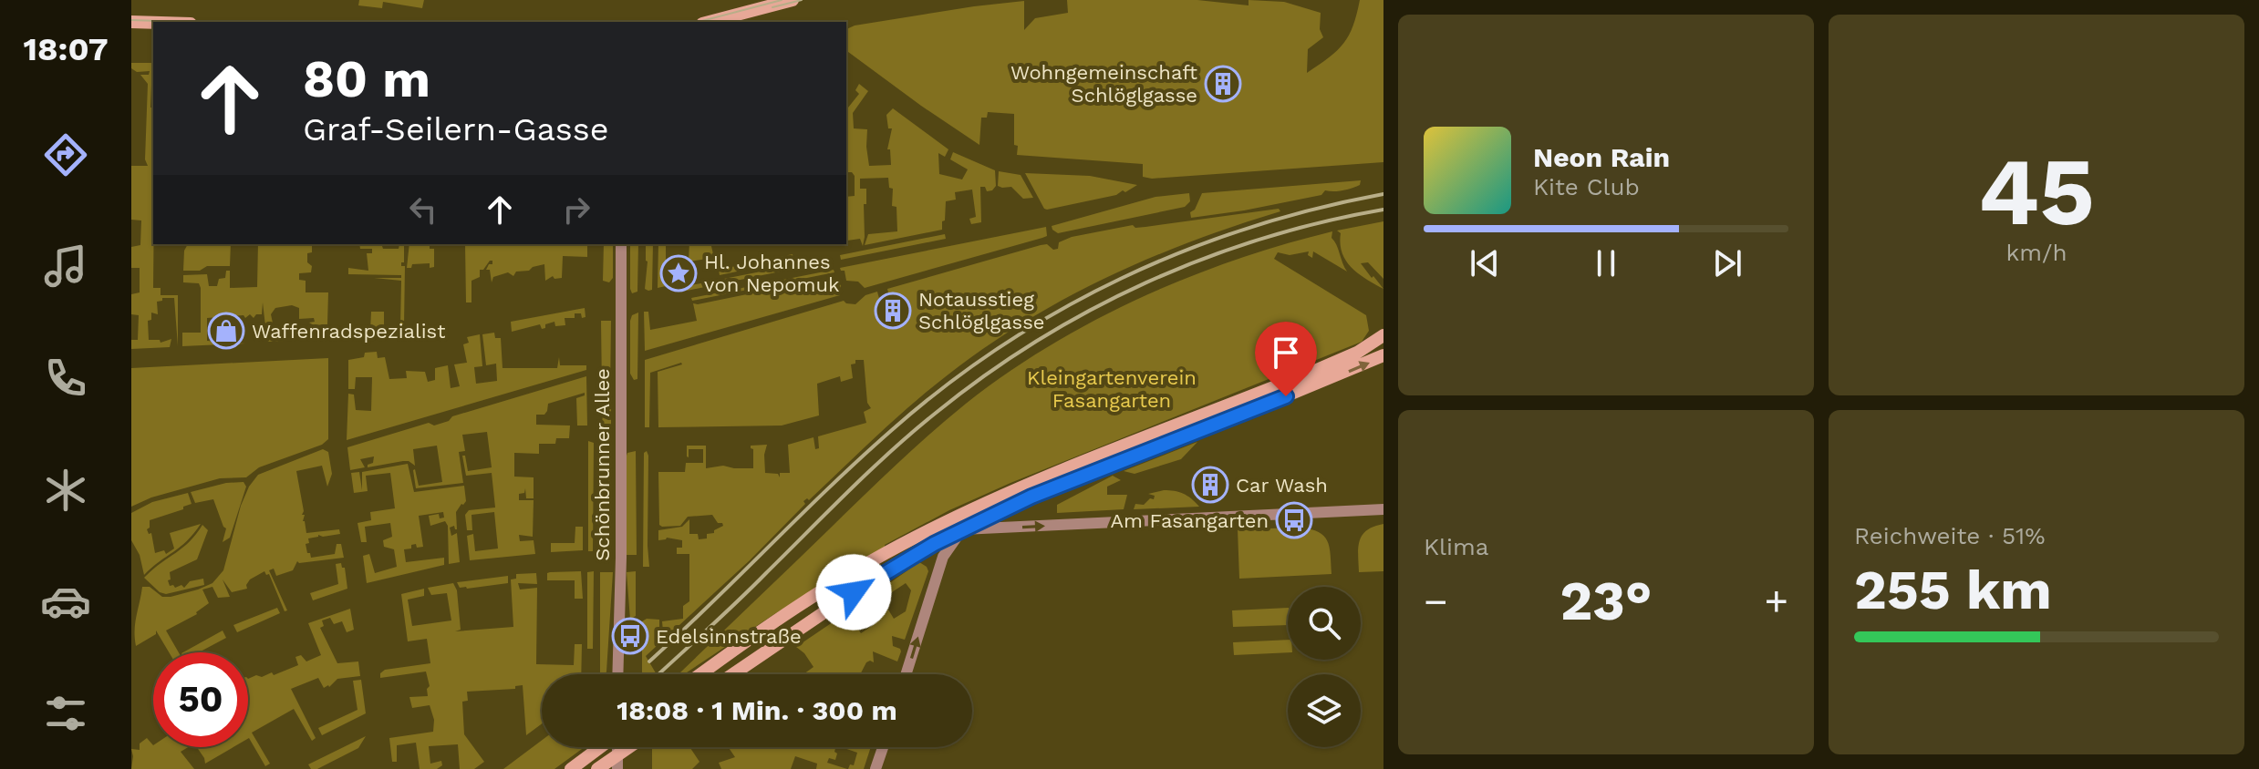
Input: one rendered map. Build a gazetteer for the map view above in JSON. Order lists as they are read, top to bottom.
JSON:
{
  "streets": {
    "street": ["Schönbrunner Allee"]
  },
  "parks": ["Kleingartenverein Fasangarten"],
  "places": {
    "building": ["Wohngemeinschaft Schlöglgasse", "Notausstieg Schlöglgasse", "Car Wash"],
    "place": ["Hl. Johannes von Nepomuk"],
    "shop": ["Waffenradspezialist"],
    "bus stop": ["Am Fasangarten", "Edelsinnstraße"]
  },
  "page": {
    "tabs": "18:07",
    "tile": [
      ["45", "km/h"],
      "Klima",
      ["Reichweite · 51%", "255 km"]
    ],
    "turn": ["80 m", "Graf-Seilern-Gasse"],
    "song": ["Neon Rain", "Kite Club"],
    "heat": ["−", "23°", "+"],
    "limit": "50",
    "trip": "18:08 · 1 Min. · 300 m"
  }
}
